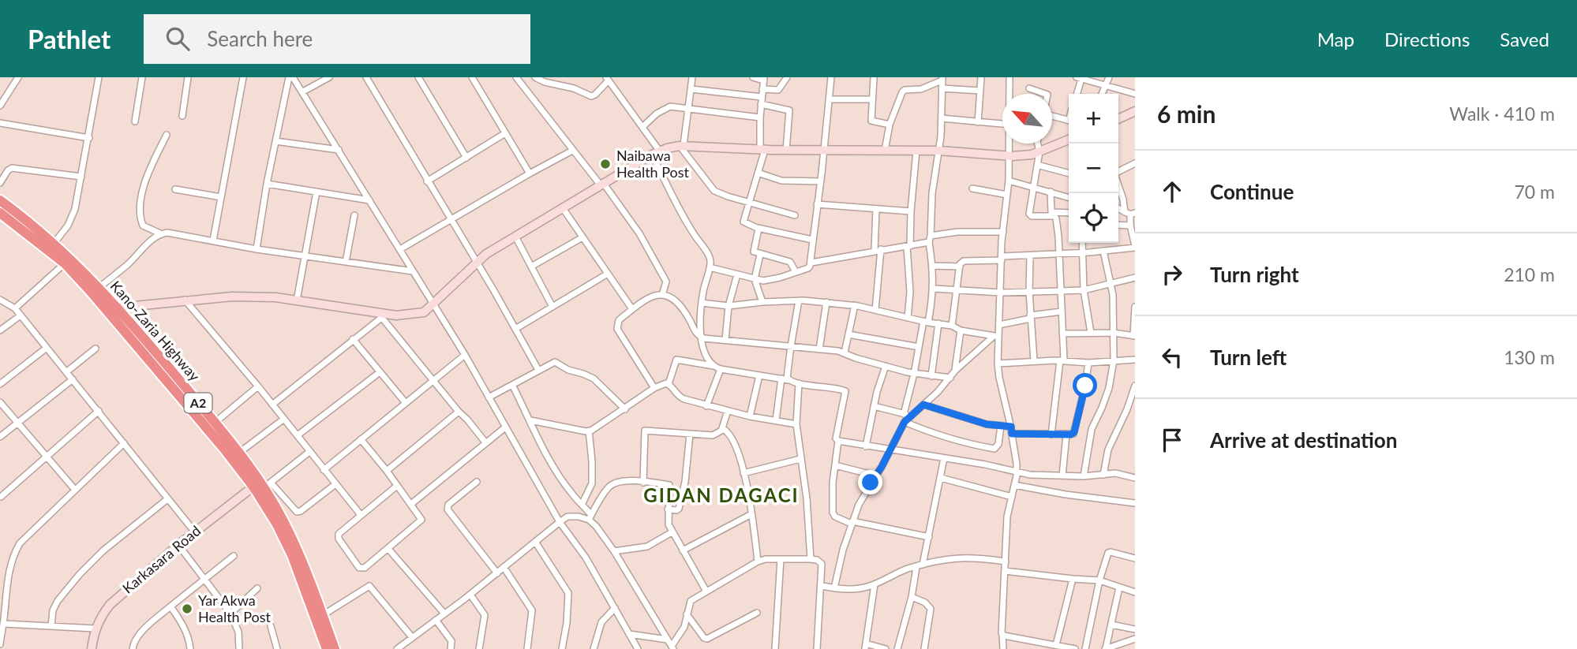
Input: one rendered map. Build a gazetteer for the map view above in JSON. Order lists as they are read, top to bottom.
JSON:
{
  "streets": {
    "highway": ["Kano-Zaria Highway", "A2"],
    "street": ["Karkasara Road"]
  },
  "crossings": [
    ["Kano-Zaria Highway", "Karkasara Road"]
  ],
  "districts": ["GIDAN DAGACI"],
  "places": ["Naibawa Health Post", "Yar Akwa Health Post"],
  "north": "top left",
  "page": {
    "header": "Pathlet",
    "search": "Search here",
    "nav": ["Map", "Directions", "Saved"],
    "heading": ["6 min", "Walk · 410 m"],
    "map_buttons": ["+", "−"],
    "list": [
      ["Continue", "70 m"],
      ["Turn right", "210 m"],
      ["Turn left", "130 m"],
      "Arrive at destination"
    ]
  }
}
